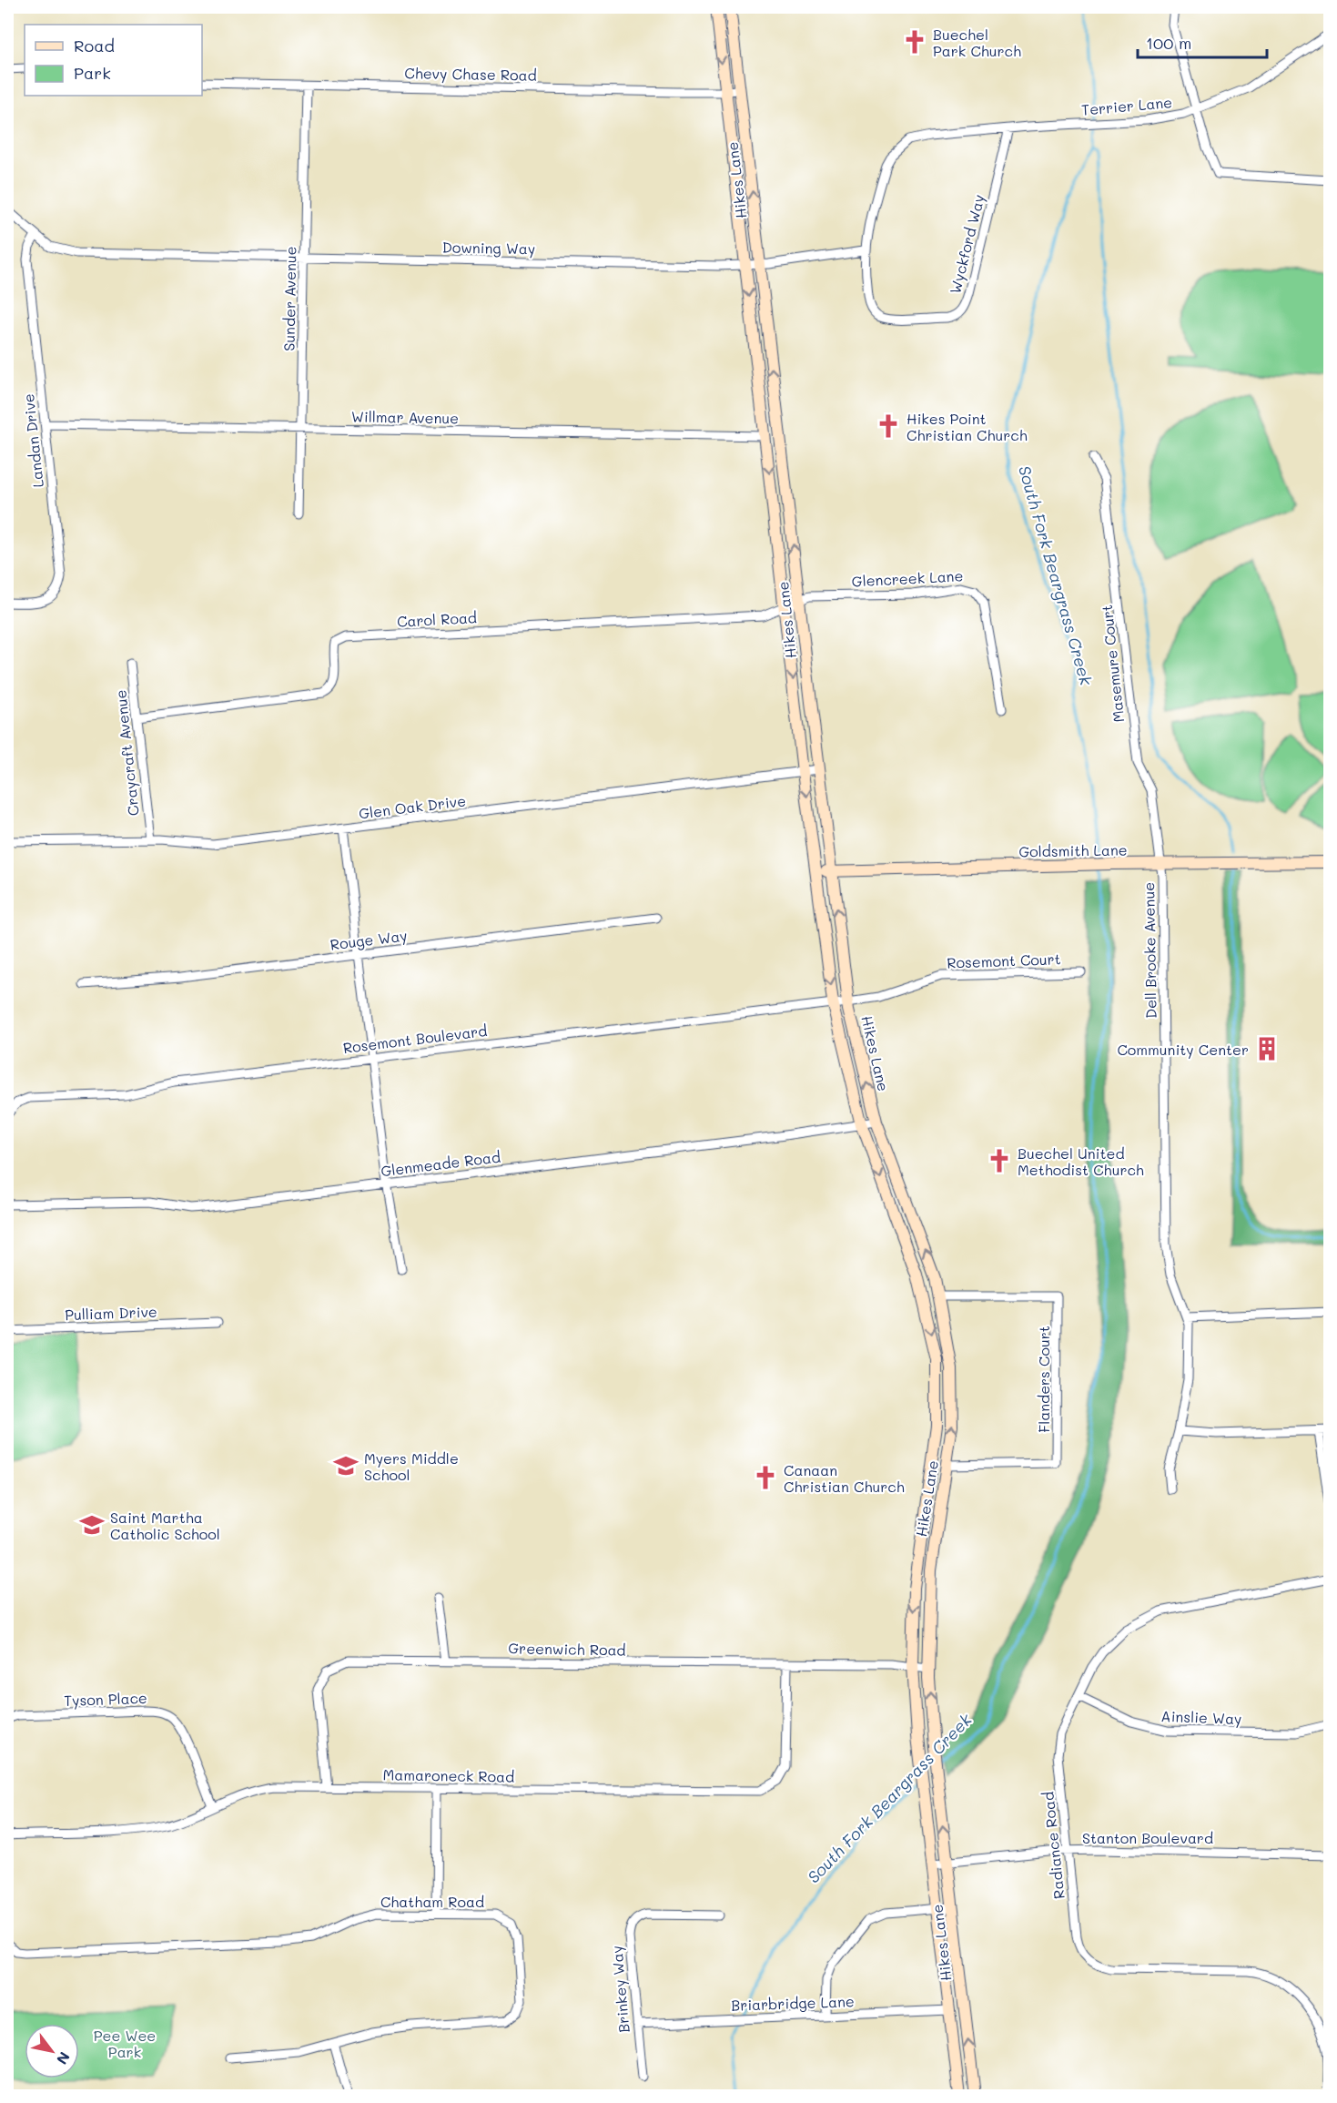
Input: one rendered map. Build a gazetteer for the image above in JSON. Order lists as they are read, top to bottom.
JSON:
{
  "streets": {
    "main road": ["Hikes Lane", "Goldsmith Lane"],
    "street": [
      "Chevy Chase Road",
      "Terrier Lane",
      "Wyckford Way",
      "Downing Way",
      "Sunder Avenue",
      "Willmar Avenue",
      "Landan Drive",
      "Glencreek Lane",
      "Carol Road",
      "Masemure Court",
      "Craycraft Avenue",
      "Glen Oak Drive",
      "Rouge Way",
      "Dell Brooke Avenue",
      "Rosemont Court",
      "Rosemont Boulevard",
      "Glenmeade Road",
      "Pulliam Drive",
      "Flanders Court",
      "Greenwich Road",
      "Tyson Place",
      "Ainslie Way",
      "Mamaroneck Road",
      "Stanton Boulevard",
      "Radiance Road",
      "Chatham Road",
      "Brinkey Way",
      "Briarbridge Lane"
    ]
  },
  "crossings": [
    ["Chevy Chase Road", "Hikes Lane"],
    ["Chevy Chase Road", "Sunder Avenue"],
    ["Terrier Lane", "Wyckford Way"],
    ["Terrier Lane", "Downing Way"],
    ["Hikes Lane", "Downing Way"],
    ["Hikes Lane", "Willmar Avenue"],
    ["Hikes Lane", "Glencreek Lane"],
    ["Hikes Lane", "Carol Road"],
    ["Hikes Lane", "Glen Oak Drive"],
    ["Hikes Lane", "Goldsmith Lane"],
    ["Hikes Lane", "Rosemont Court"],
    ["Hikes Lane", "Rosemont Boulevard"],
    ["Hikes Lane", "Glenmeade Road"],
    ["Hikes Lane", "Flanders Court"],
    ["Hikes Lane", "Greenwich Road"],
    ["Hikes Lane", "Stanton Boulevard"],
    ["Hikes Lane", "Briarbridge Lane"],
    ["Wyckford Way", "Downing Way"],
    ["Downing Way", "Sunder Avenue"],
    ["Downing Way", "Landan Drive"],
    ["Sunder Avenue", "Willmar Avenue"],
    ["Willmar Avenue", "Landan Drive"],
    ["Glencreek Lane", "Carol Road"],
    ["Carol Road", "Craycraft Avenue"],
    ["Masemure Court", "Goldsmith Lane"],
    ["Masemure Court", "Dell Brooke Avenue"],
    ["Craycraft Avenue", "Glen Oak Drive"],
    ["Goldsmith Lane", "Dell Brooke Avenue"],
    ["Rosemont Court", "Rosemont Boulevard"],
    ["Greenwich Road", "Mamaroneck Road"],
    ["Tyson Place", "Mamaroneck Road"],
    ["Ainslie Way", "Radiance Road"],
    ["Stanton Boulevard", "Radiance Road"],
    ["Brinkey Way", "Briarbridge Lane"]
  ],
  "water": ["South Fork Beargrass Creek"],
  "parks": ["Pee Wee Park"],
  "places": {
    "church": [
      "Buechel Park Church",
      "Hikes Point Christian Church",
      "Buechel United Methodist Church",
      "Canaan Christian Church"
    ],
    "building": ["Community Center"],
    "school or university": ["Myers Middle School", "Saint Martha Catholic School"]
  },
  "legend": ["Road", "Park"],
  "scale_bar": "100 m",
  "north": "bottom right"
}
